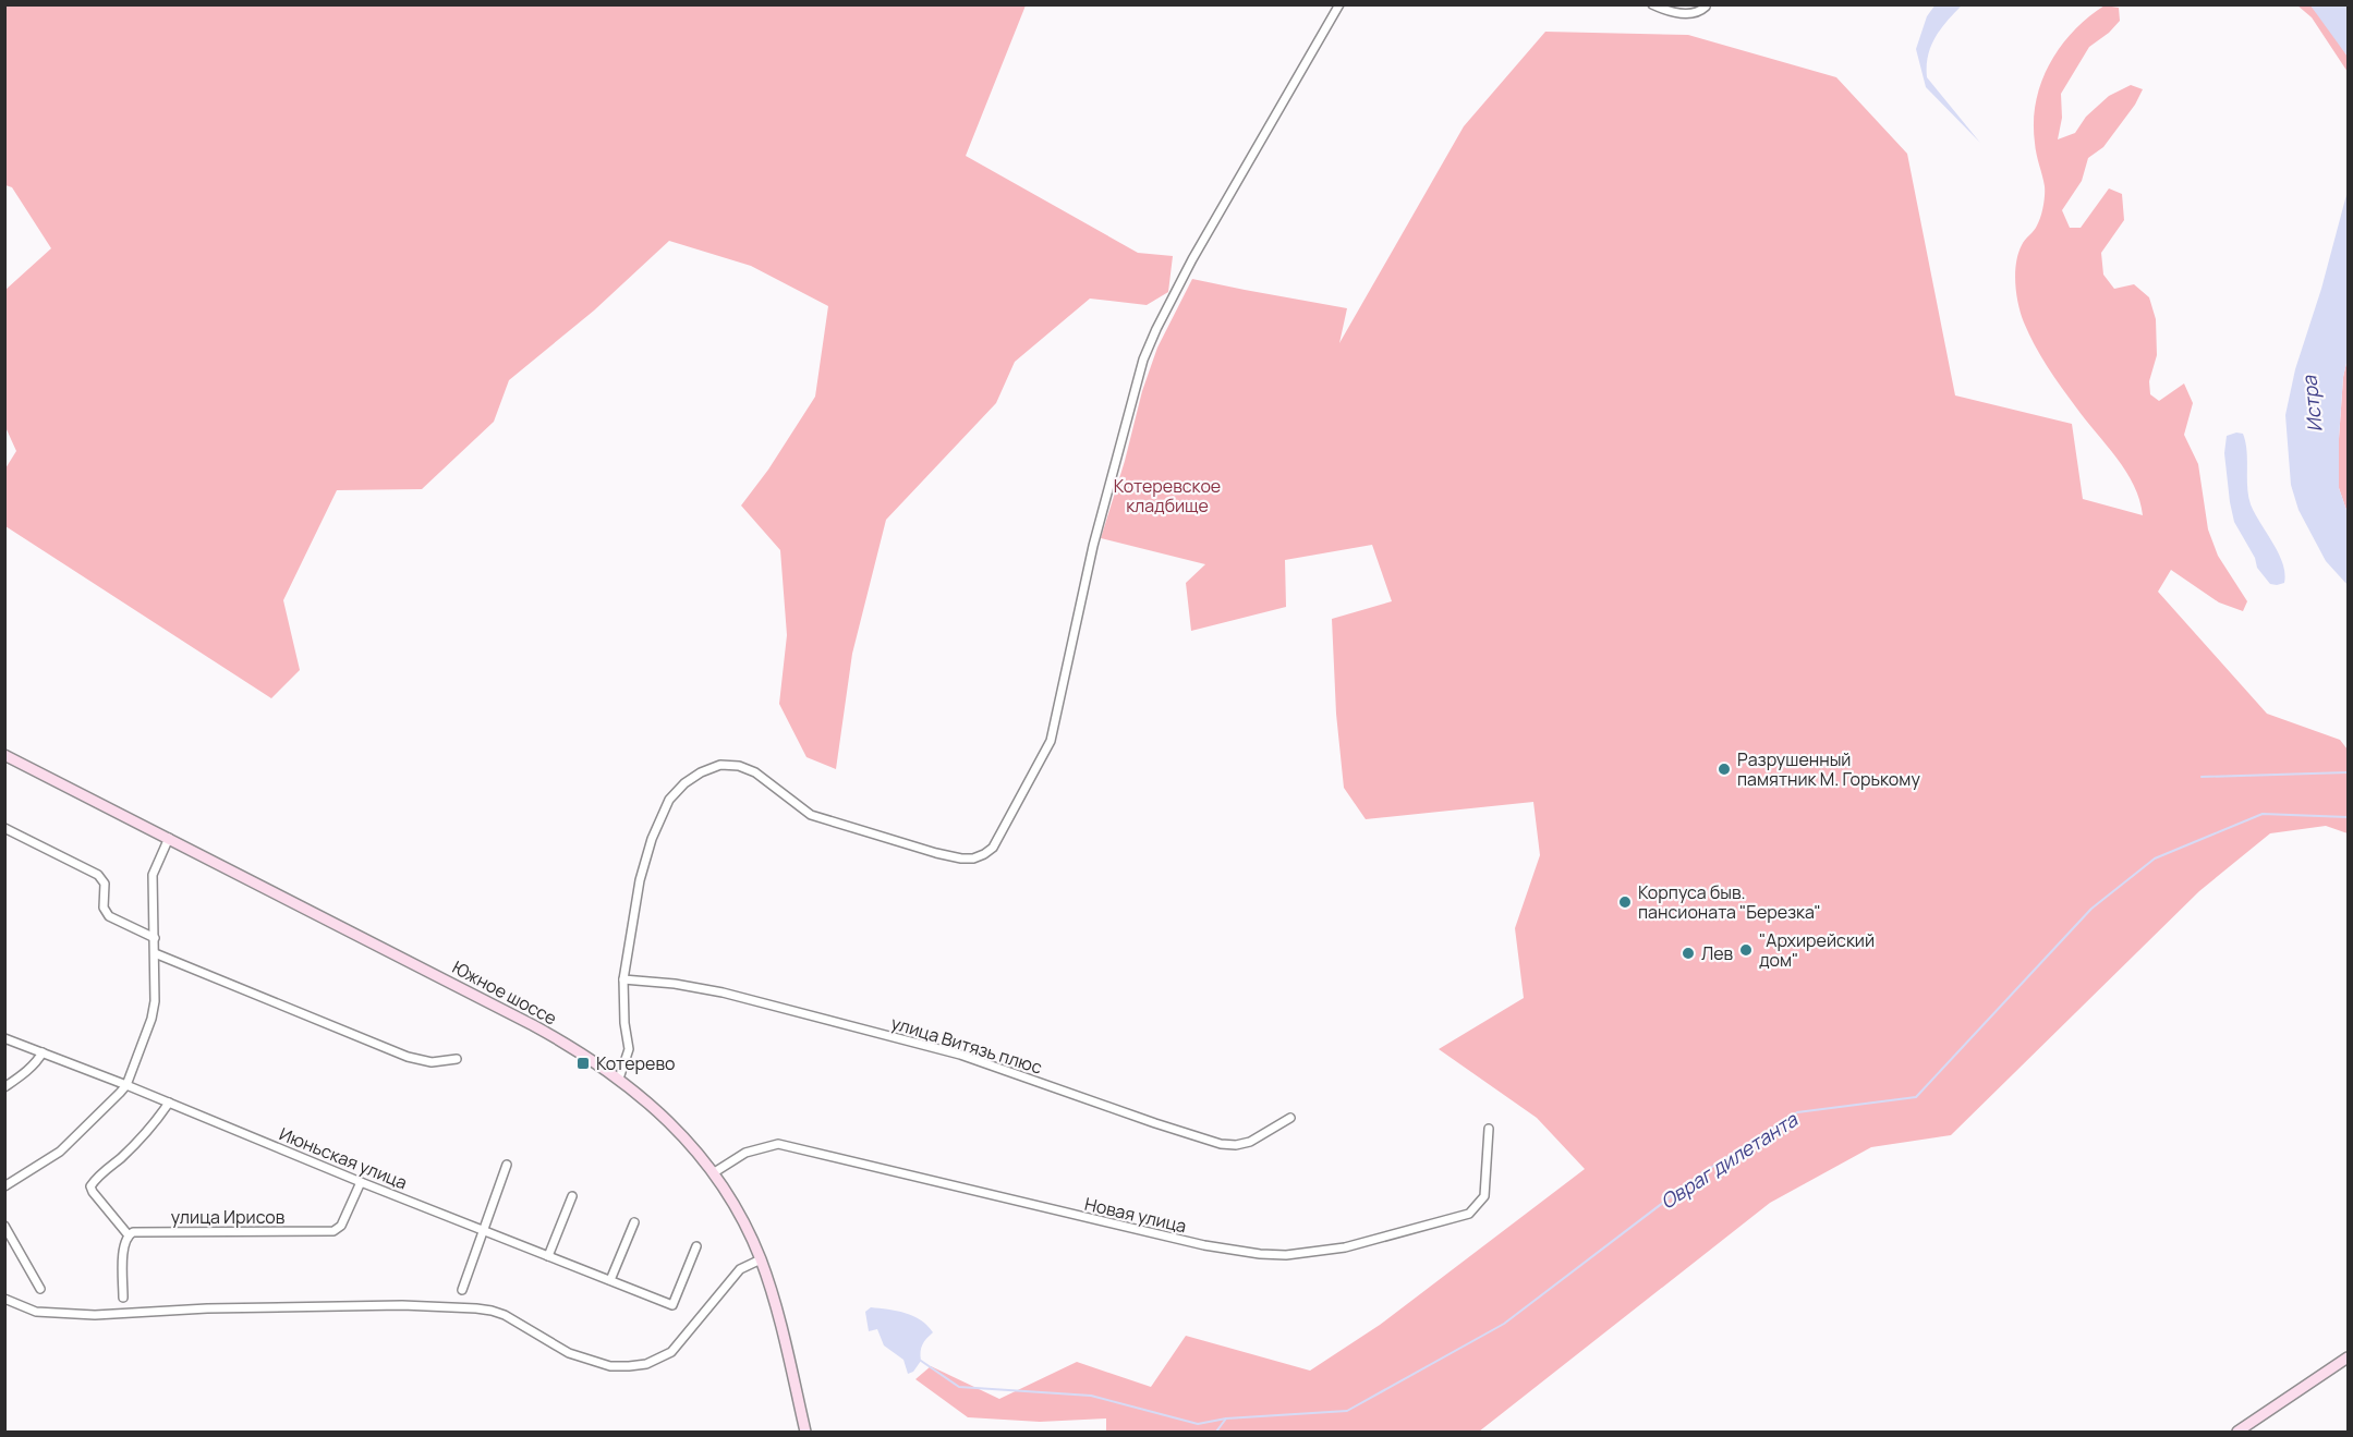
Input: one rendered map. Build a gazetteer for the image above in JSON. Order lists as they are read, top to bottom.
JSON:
{
  "streets": {
    "main road": ["Южное шоссе"],
    "street": [
      "улица Витязь плюс",
      "Июньская улица",
      "Новая улица",
      "улица Ирисов"
    ]
  },
  "crossings": [
    ["Южное шоссе", "Новая улица"],
    ["Июньская улица", "улица Ирисов"]
  ],
  "water": ["Истра", "Овраг дилетанта"],
  "parks": ["Котеревское кладбище"],
  "places": {
    "other": [
      "Разрушенный памятник М. Горькому",
      "Корпуса быв. пансионата \"Березка\"",
      "\"Архирейский дом\"",
      "Лев"
    ],
    "transit": ["Котерево"]
  }
}
